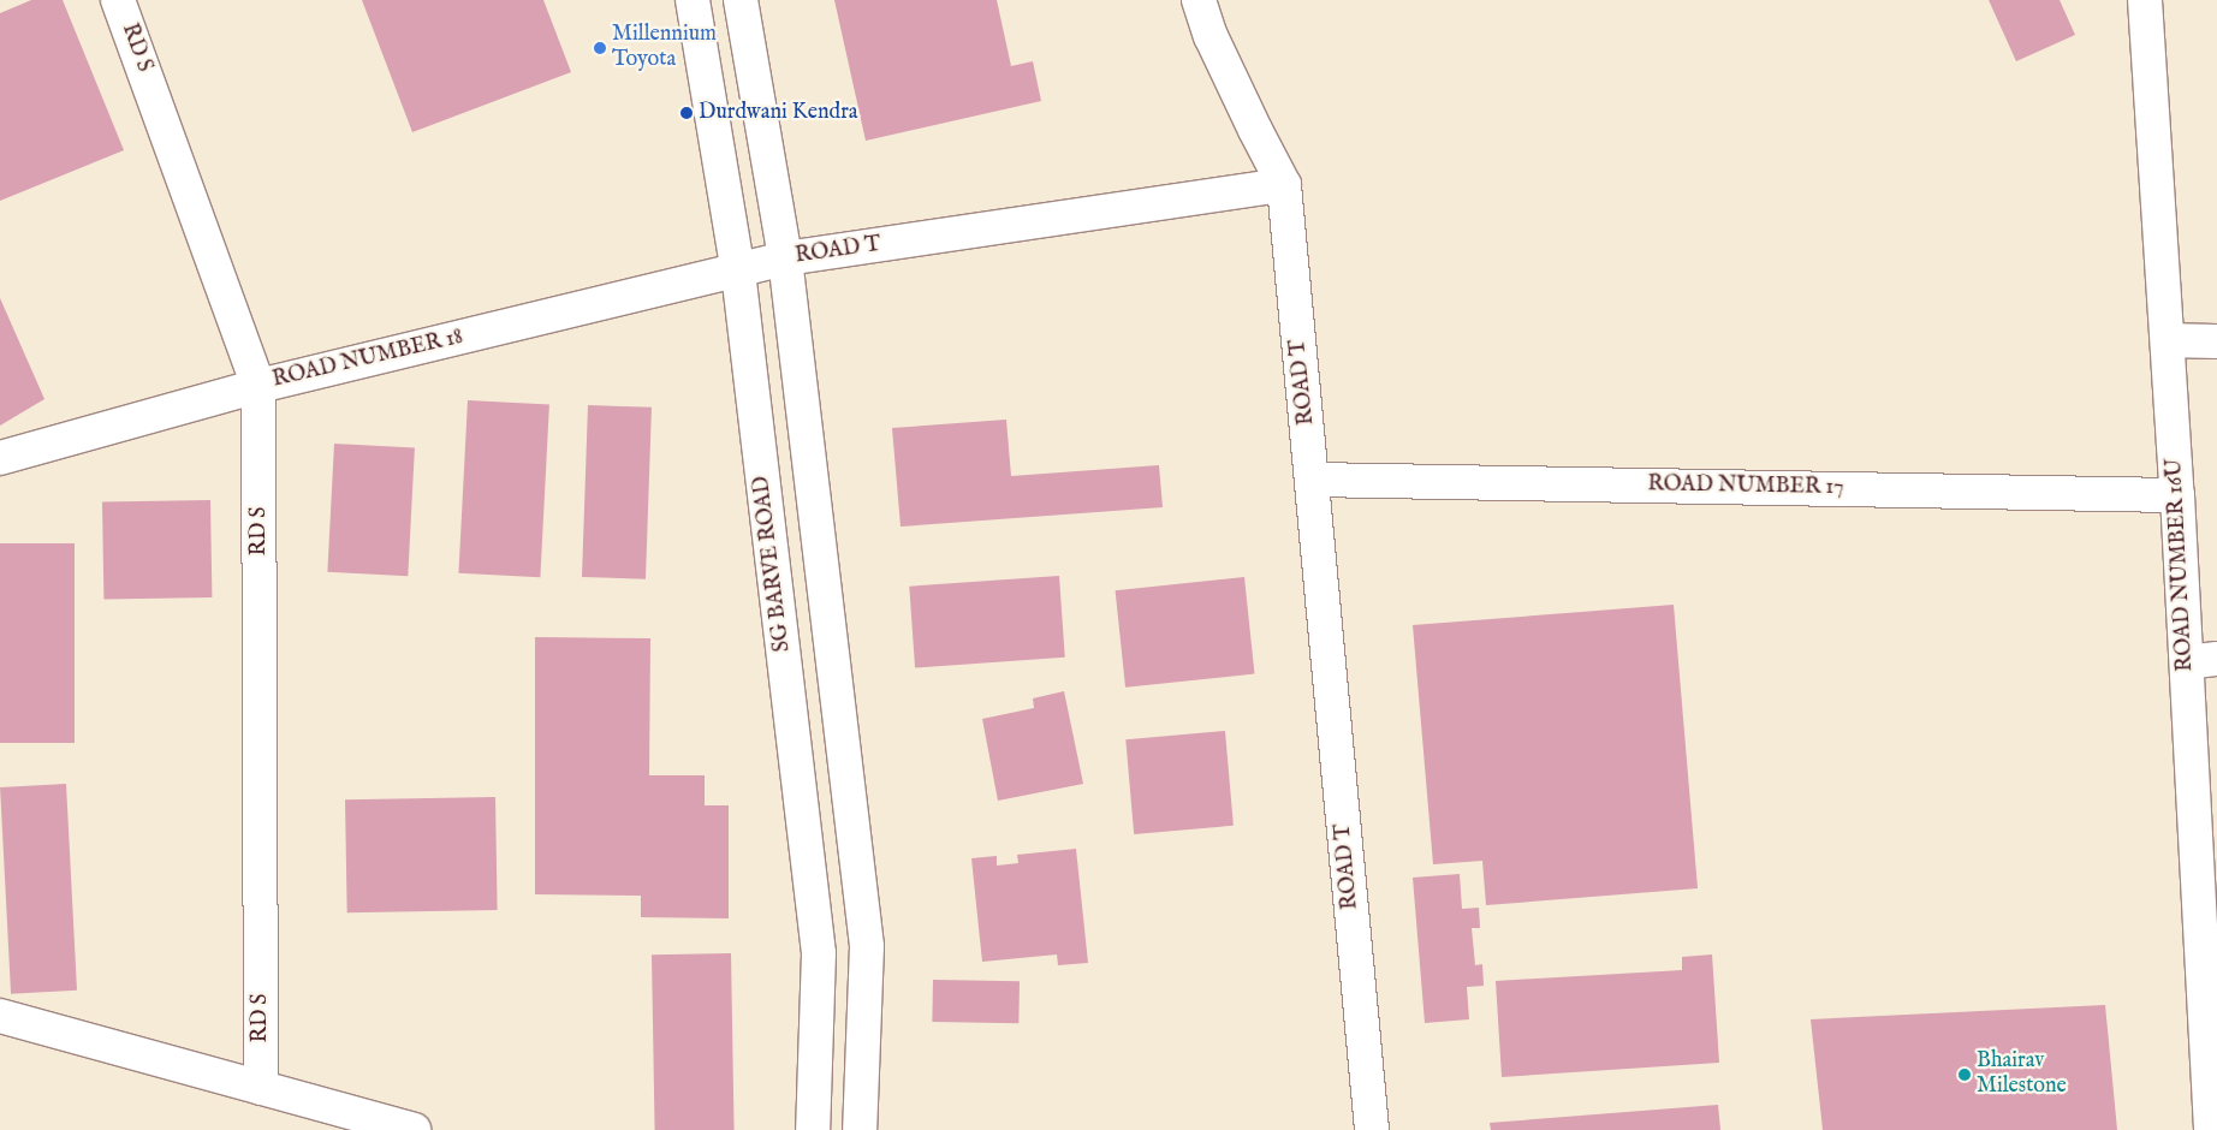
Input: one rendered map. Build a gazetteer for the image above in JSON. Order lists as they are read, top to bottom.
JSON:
{
  "streets": {
    "street": [
      "RD S",
      "ROAD T",
      "ROAD NUMBER 18",
      "ROAD NUMBER 17",
      "SG BARVE ROAD",
      "ROAD NUMBER 16U"
    ]
  },
  "crossings": [
    ["RD S", "ROAD NUMBER 18"],
    ["ROAD T", "ROAD NUMBER 18"],
    ["ROAD T", "ROAD NUMBER 17"],
    ["ROAD T", "SG BARVE ROAD"],
    ["ROAD NUMBER 18", "SG BARVE ROAD"],
    ["ROAD NUMBER 17", "ROAD NUMBER 16U"]
  ],
  "places": ["Millennium Toyota", "Durdwani Kendra", "Bhairav Milestone"]
}
